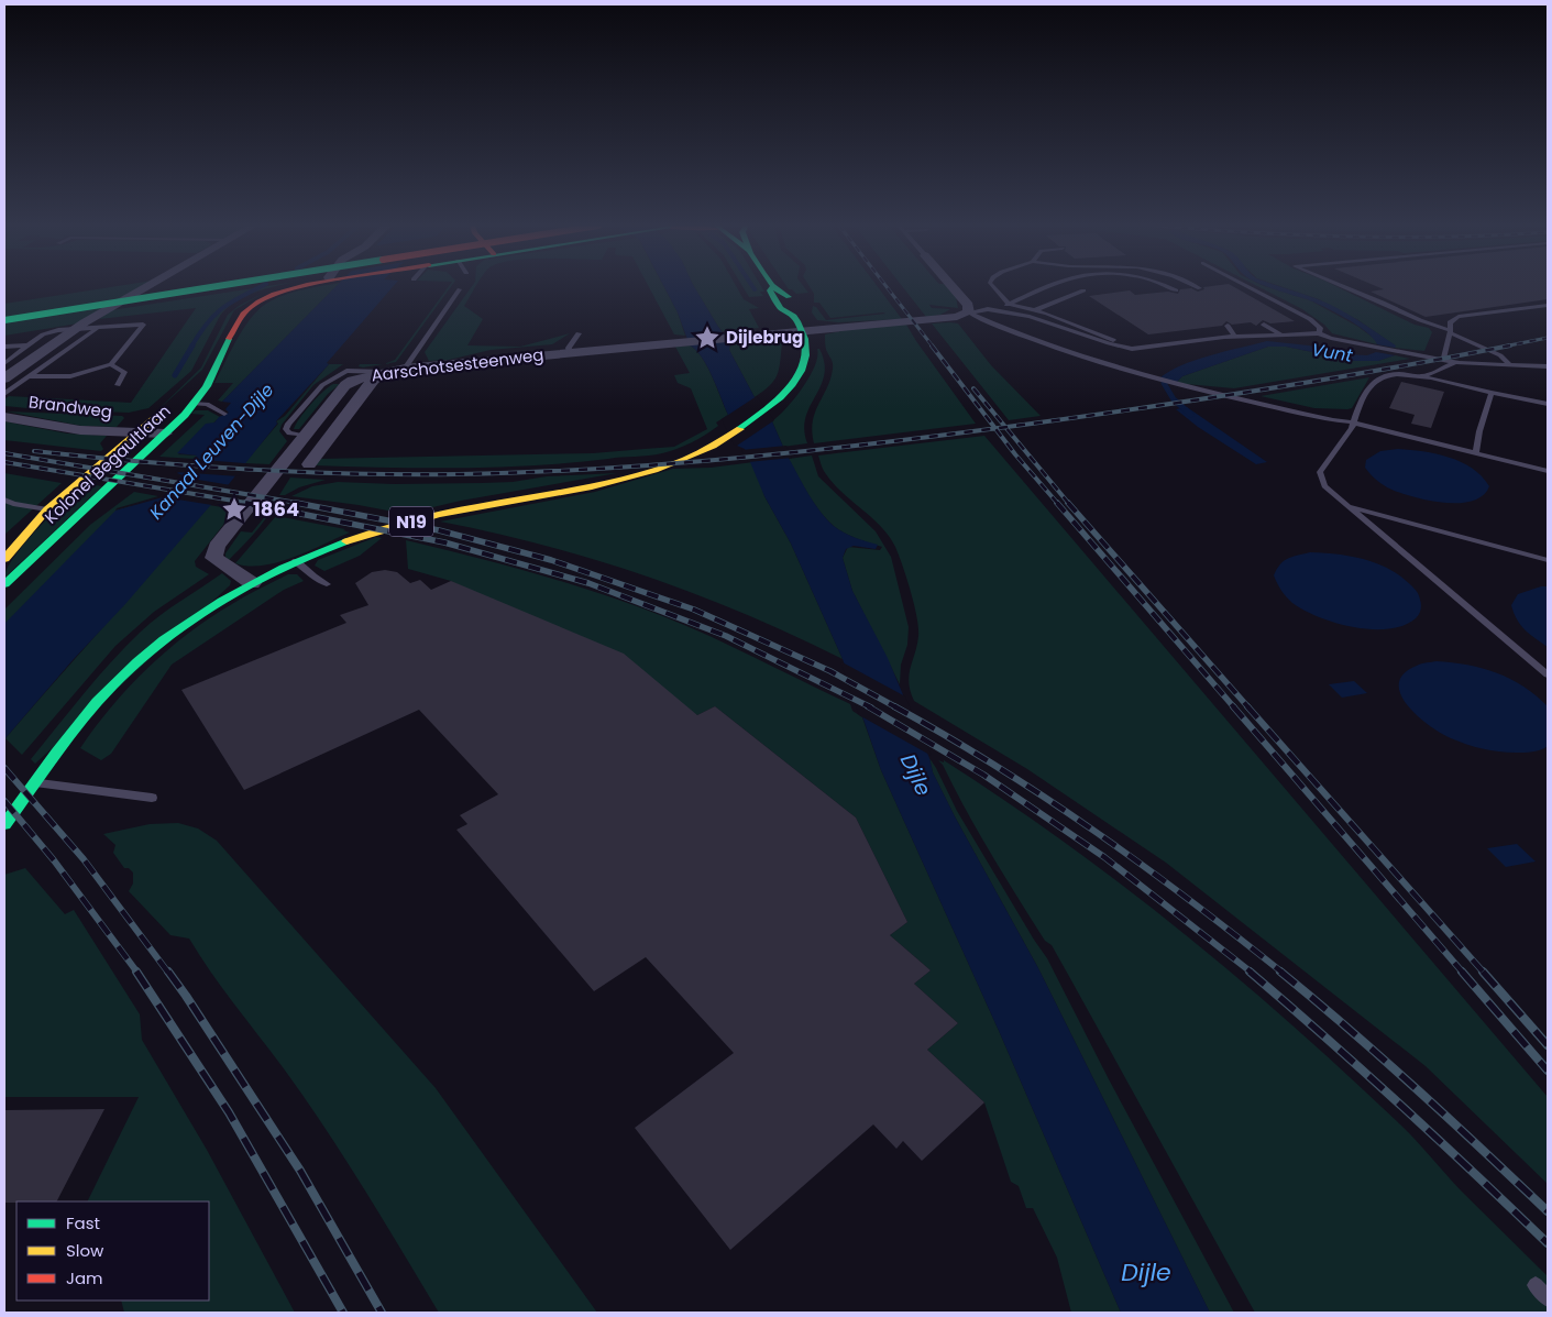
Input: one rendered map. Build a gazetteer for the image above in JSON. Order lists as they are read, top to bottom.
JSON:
{
  "streets": {
    "main road": ["Kolonel Begaultlaan", "N19"],
    "street": ["Aarschotsesteenweg", "Brandweg"]
  },
  "crossings": [
    ["Aarschotsesteenweg", "N19"],
    ["Brandweg", "Kolonel Begaultlaan"]
  ],
  "water": ["Vunt", "Kanaal Leuven-Dijle", "Dijle"],
  "places": {
    "place": ["Dijlebrug", "1864"]
  },
  "legend": ["Fast", "Slow", "Jam"]
}
